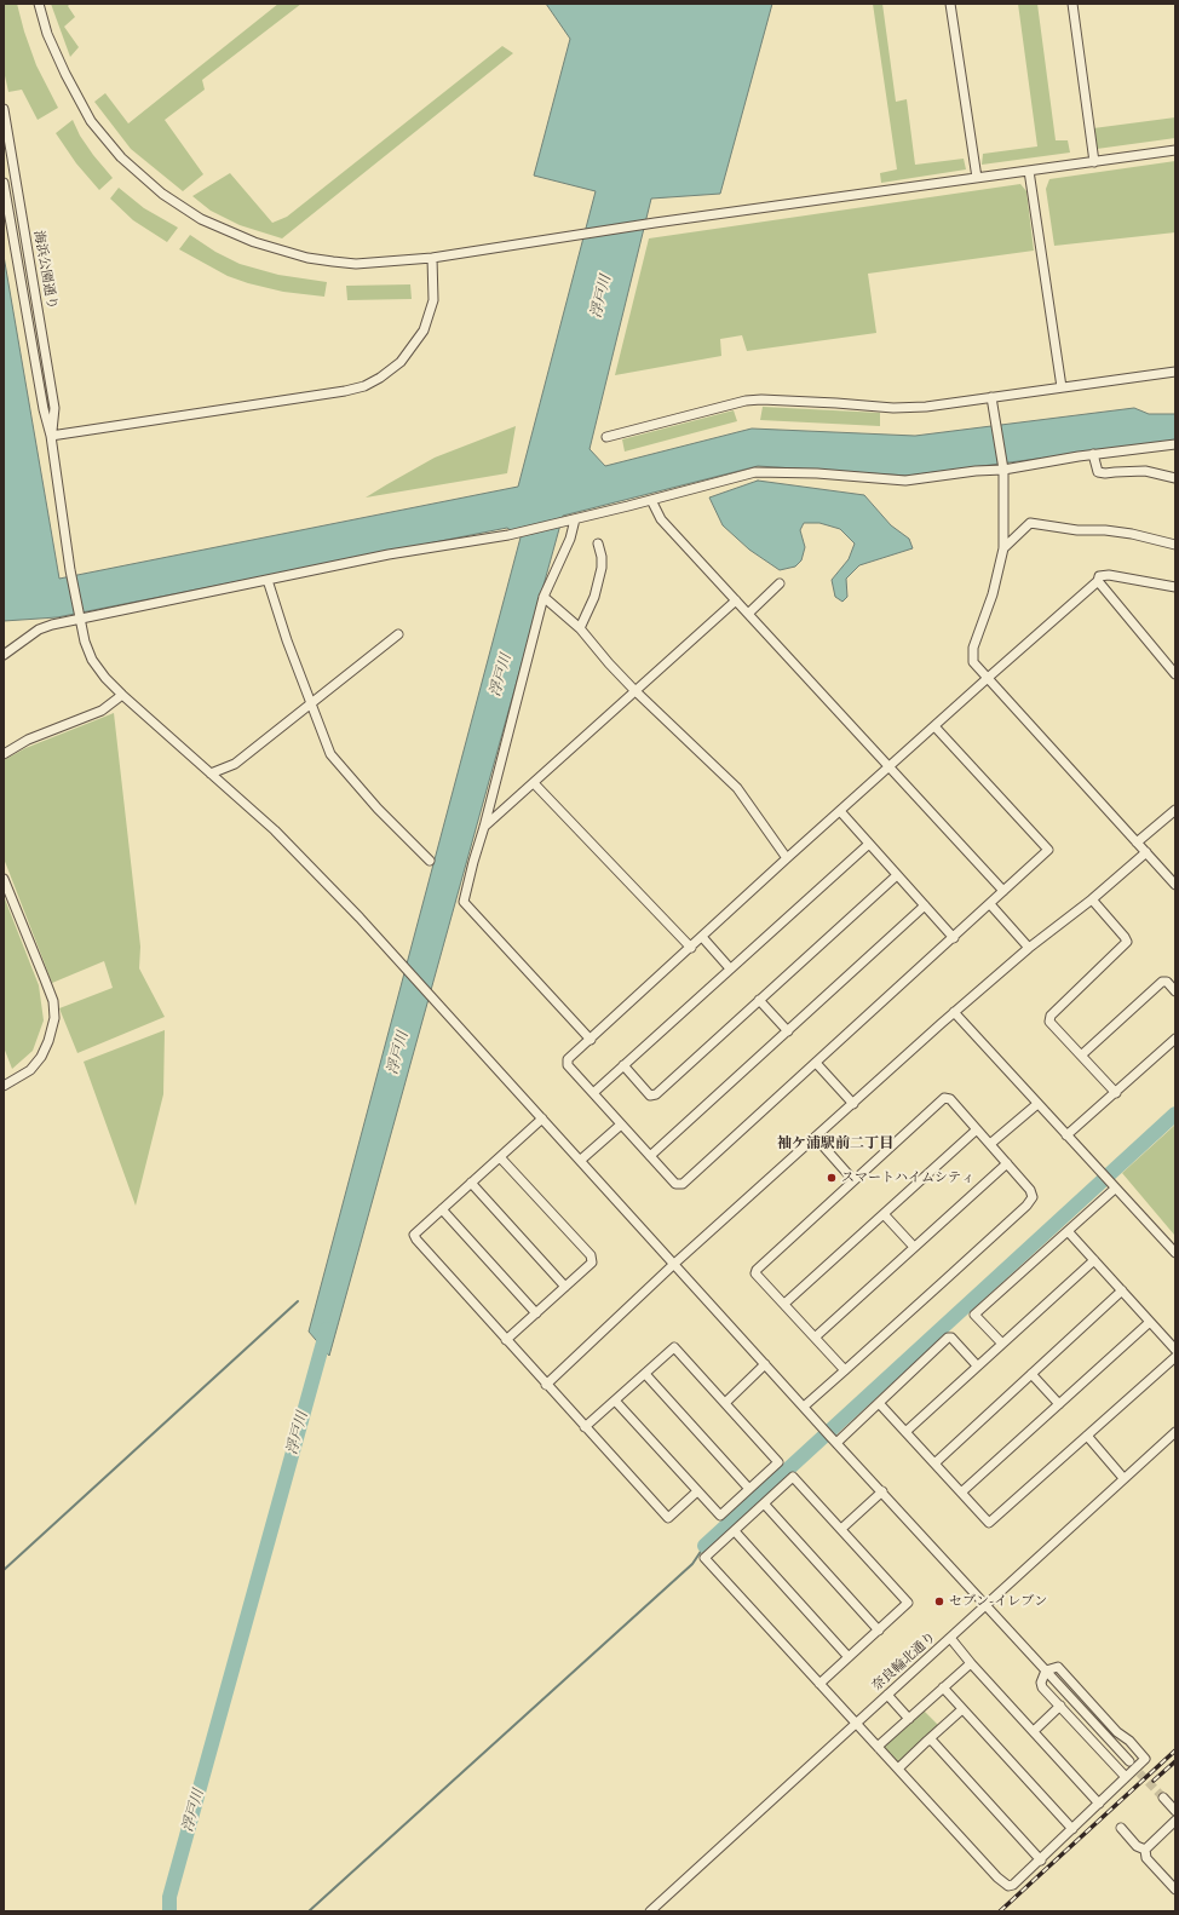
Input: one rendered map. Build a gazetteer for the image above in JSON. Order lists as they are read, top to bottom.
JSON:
{
  "streets": {
    "street": ["海浜公園通り", "奈良輪北通り"]
  },
  "crossings": [
    ["海浜公園通り", "奈良輪北通り"]
  ],
  "districts": ["袖ケ浦駅前二丁目"],
  "water": ["浮戸川"],
  "places": ["スマートハイムシティ", "セブン-イレブン"]
}
